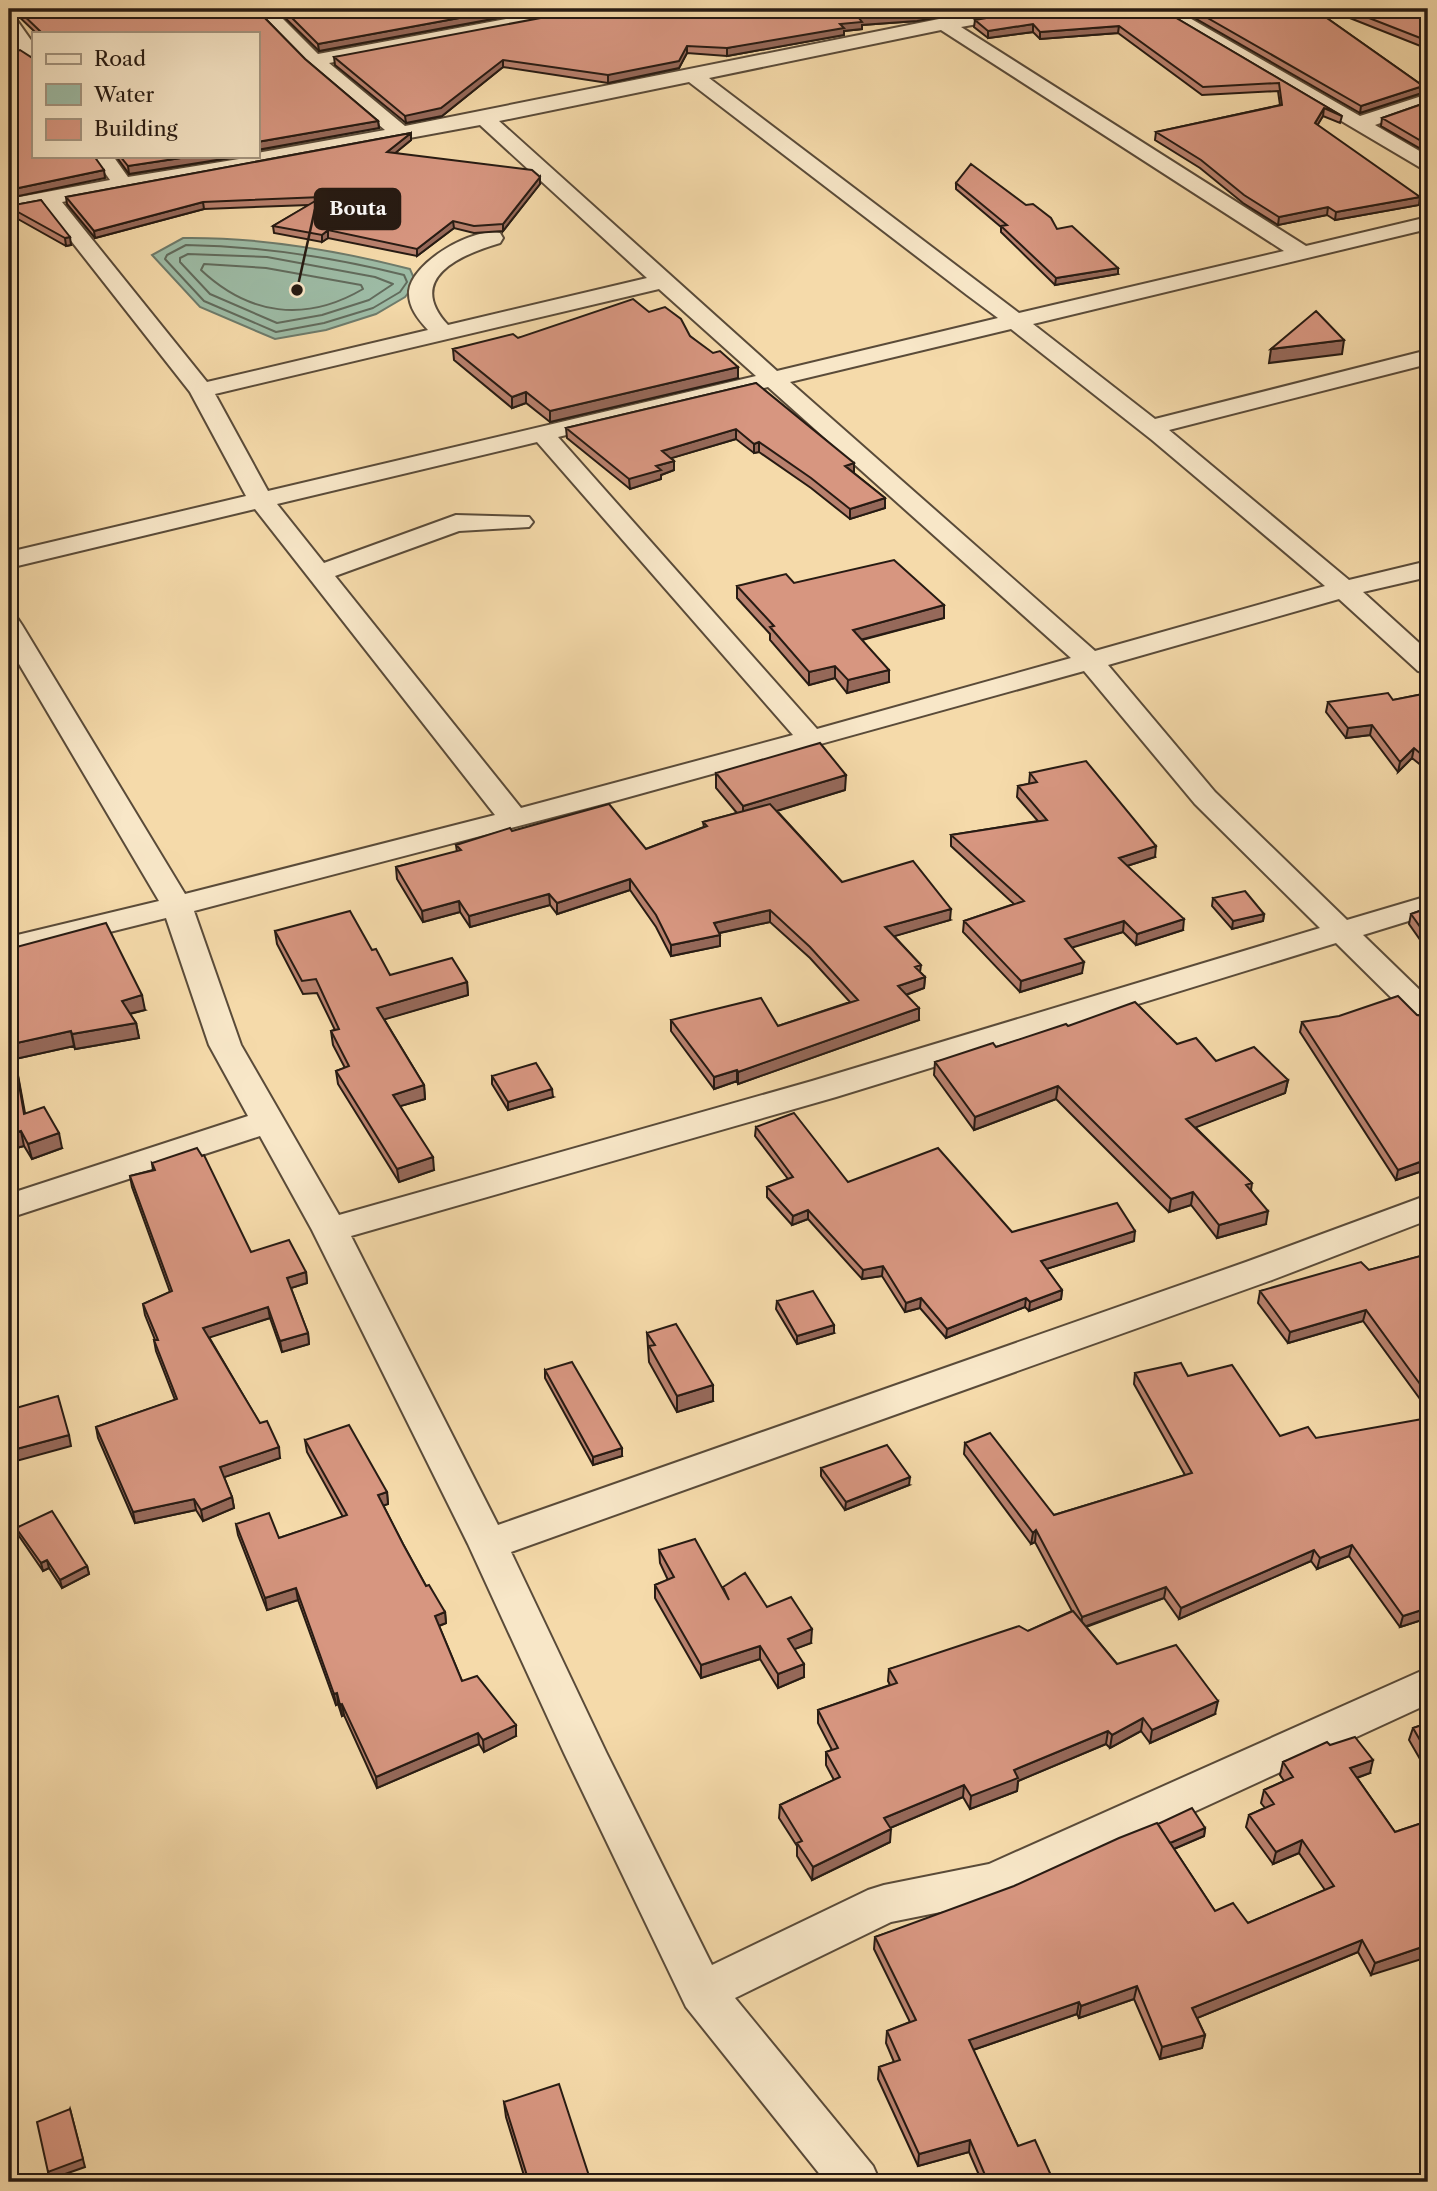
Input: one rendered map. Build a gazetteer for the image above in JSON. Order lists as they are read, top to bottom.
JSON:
{
  "places": ["Bouta"],
  "legend": ["Road", "Water", "Building"]
}
